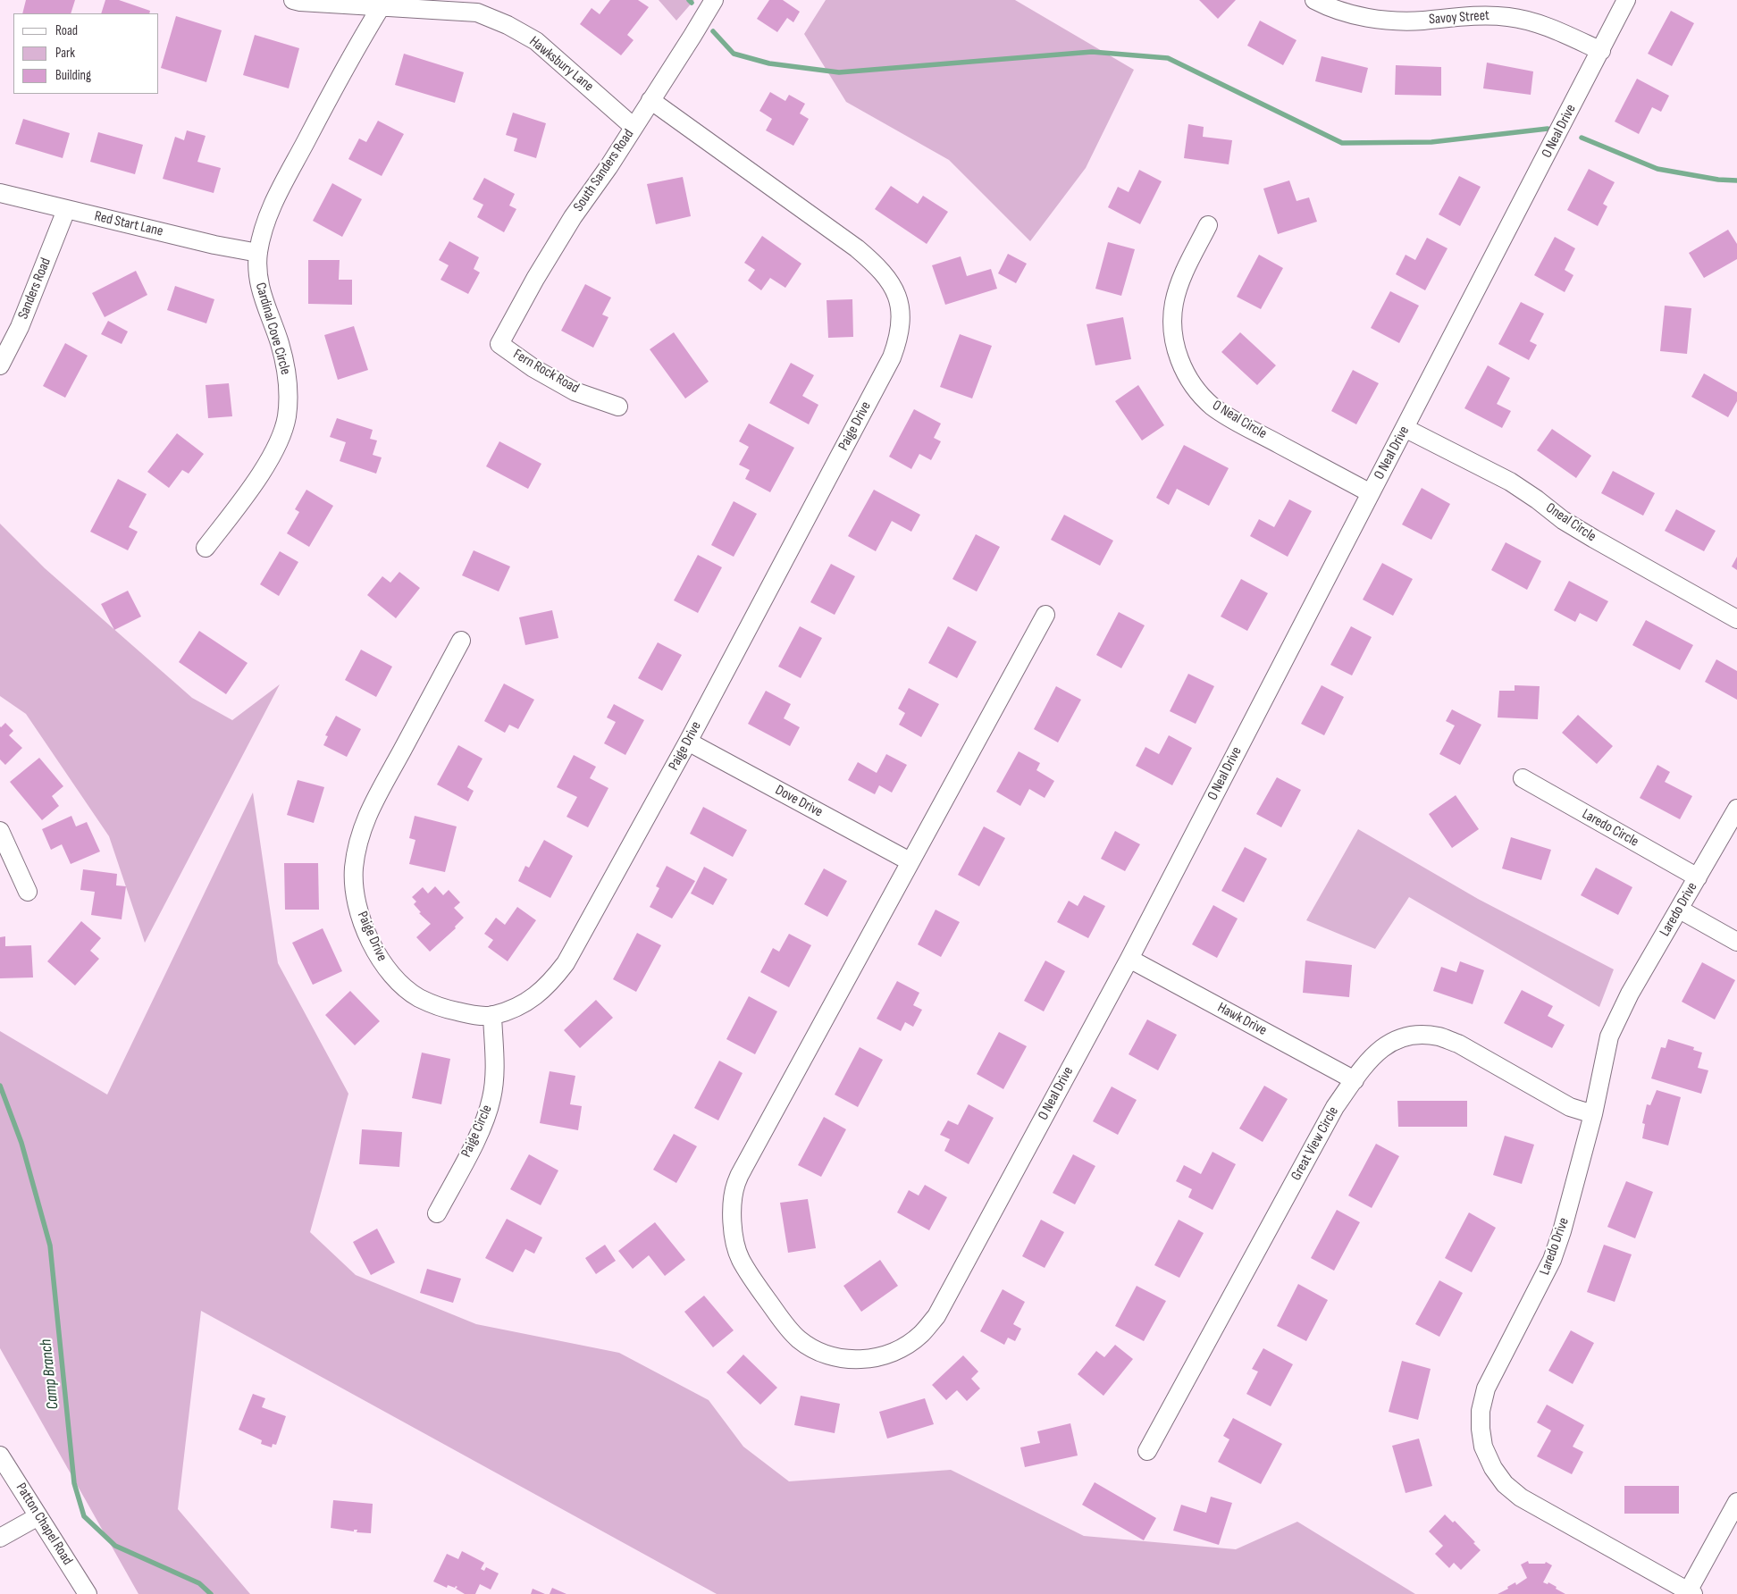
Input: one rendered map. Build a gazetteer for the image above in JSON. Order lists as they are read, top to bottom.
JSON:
{
  "streets": {
    "street": [
      "Savoy Street",
      "Hawksbury Lane",
      "O Neal Drive",
      "South Sanders Road",
      "Red Start Lane",
      "Sanders Road",
      "Cardinal Cove Circle",
      "Fern Rock Road",
      "O Neal Circle",
      "Paige Drive",
      "Oneal Circle",
      "Dove Drive",
      "Laredo Circle",
      "Laredo Drive",
      "Hawk Drive",
      "Paige Circle",
      "Great View Circle",
      "Patton Chapel Road"
    ]
  },
  "crossings": [
    ["Savoy Street", "O Neal Drive"],
    ["Hawksbury Lane", "South Sanders Road"],
    ["Hawksbury Lane", "Cardinal Cove Circle"],
    ["O Neal Drive", "O Neal Circle"],
    ["O Neal Drive", "Oneal Circle"],
    ["O Neal Drive", "Dove Drive"],
    ["O Neal Drive", "Hawk Drive"],
    ["South Sanders Road", "Fern Rock Road"],
    ["South Sanders Road", "Paige Drive"],
    ["Red Start Lane", "Sanders Road"],
    ["Red Start Lane", "Cardinal Cove Circle"],
    ["Paige Drive", "Dove Drive"],
    ["Paige Drive", "Paige Circle"],
    ["Laredo Circle", "Laredo Drive"],
    ["Laredo Drive", "Great View Circle"],
    ["Hawk Drive", "Great View Circle"]
  ],
  "water": ["Camp Branch"],
  "legend": ["Road", "Park", "Building"]
}
